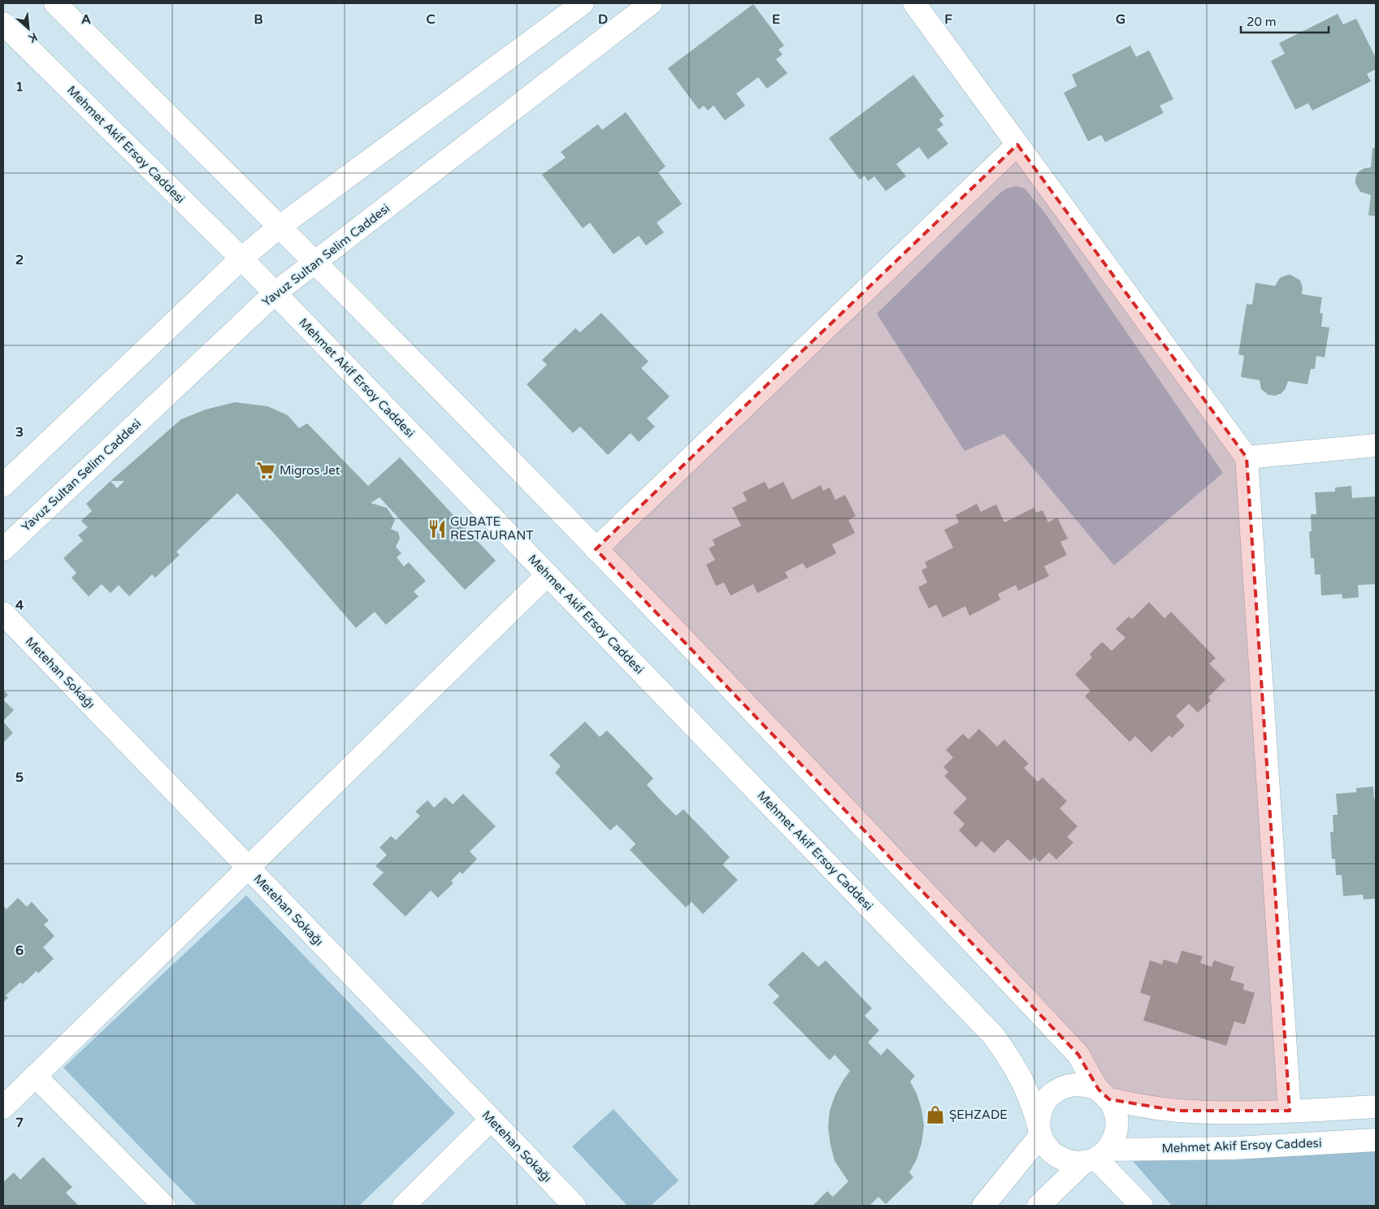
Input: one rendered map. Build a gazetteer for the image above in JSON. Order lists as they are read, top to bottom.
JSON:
{
  "streets": {
    "street": ["Mehmet Akif Ersoy Caddesi", "Yavuz Sultan Selim Caddesi", "Metehan Sokağı"]
  },
  "crossings": [
    ["Mehmet Akif Ersoy Caddesi", "Yavuz Sultan Selim Caddesi"]
  ],
  "places": {
    "supermarket": ["Migros Jet"],
    "restaurant": ["GUBATE RESTAURANT"],
    "shop": ["ŞEHZADE"]
  },
  "scale_bar": "20 m",
  "north": "bottom right",
  "grid": {
    "columns": [
      "A",
      "B",
      "C",
      "D",
      "E",
      "F",
      "G"
    ],
    "rows": [
      "1",
      "2",
      "3",
      "4",
      "5",
      "6",
      "7"
    ]
  }
}
